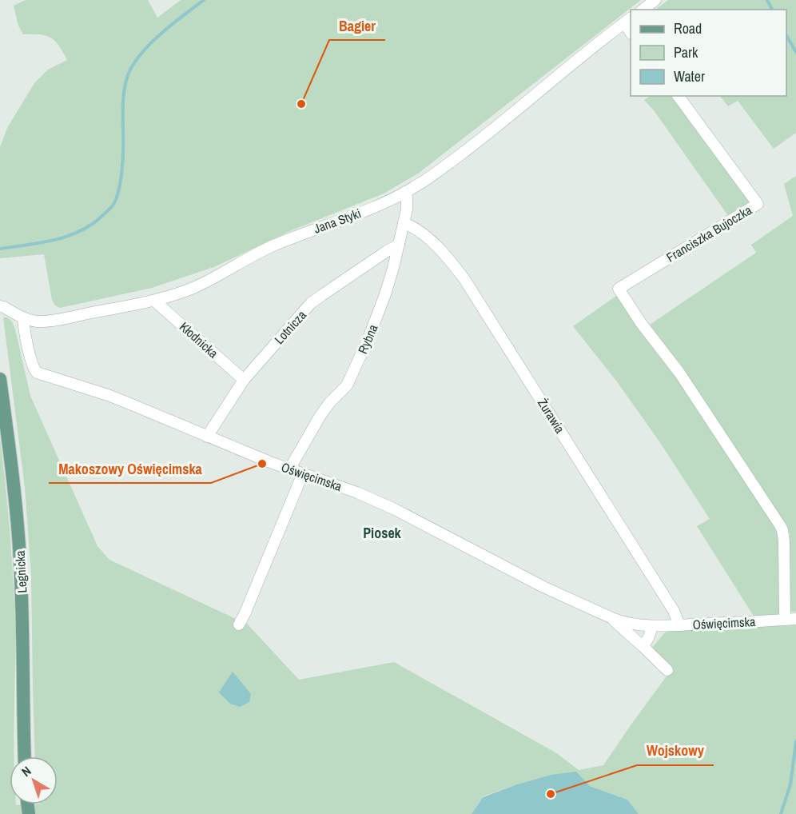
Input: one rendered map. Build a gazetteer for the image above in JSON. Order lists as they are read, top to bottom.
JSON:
{
  "streets": {
    "main road": ["Legnicka"],
    "street": [
      "Jana Styki",
      "Franciszka Bujoczka",
      "Lotnicza",
      "Rybna",
      "Kłodnicka",
      "Żurawia",
      "Oświęcimska"
    ]
  },
  "crossings": [
    ["Jana Styki", "Rybna"],
    ["Jana Styki", "Kłodnicka"],
    ["Jana Styki", "Oświęcimska"],
    ["Franciszka Bujoczka", "Oświęcimska"],
    ["Lotnicza", "Rybna"],
    ["Lotnicza", "Kłodnicka"],
    ["Lotnicza", "Oświęcimska"],
    ["Rybna", "Żurawia"],
    ["Rybna", "Oświęcimska"],
    ["Żurawia", "Oświęcimska"]
  ],
  "districts": ["Piosek"],
  "places": ["Bagier", "Makoszowy Oświęcimska", "Wojskowy"],
  "legend": ["Road", "Park", "Water"],
  "north": "top left"
}
